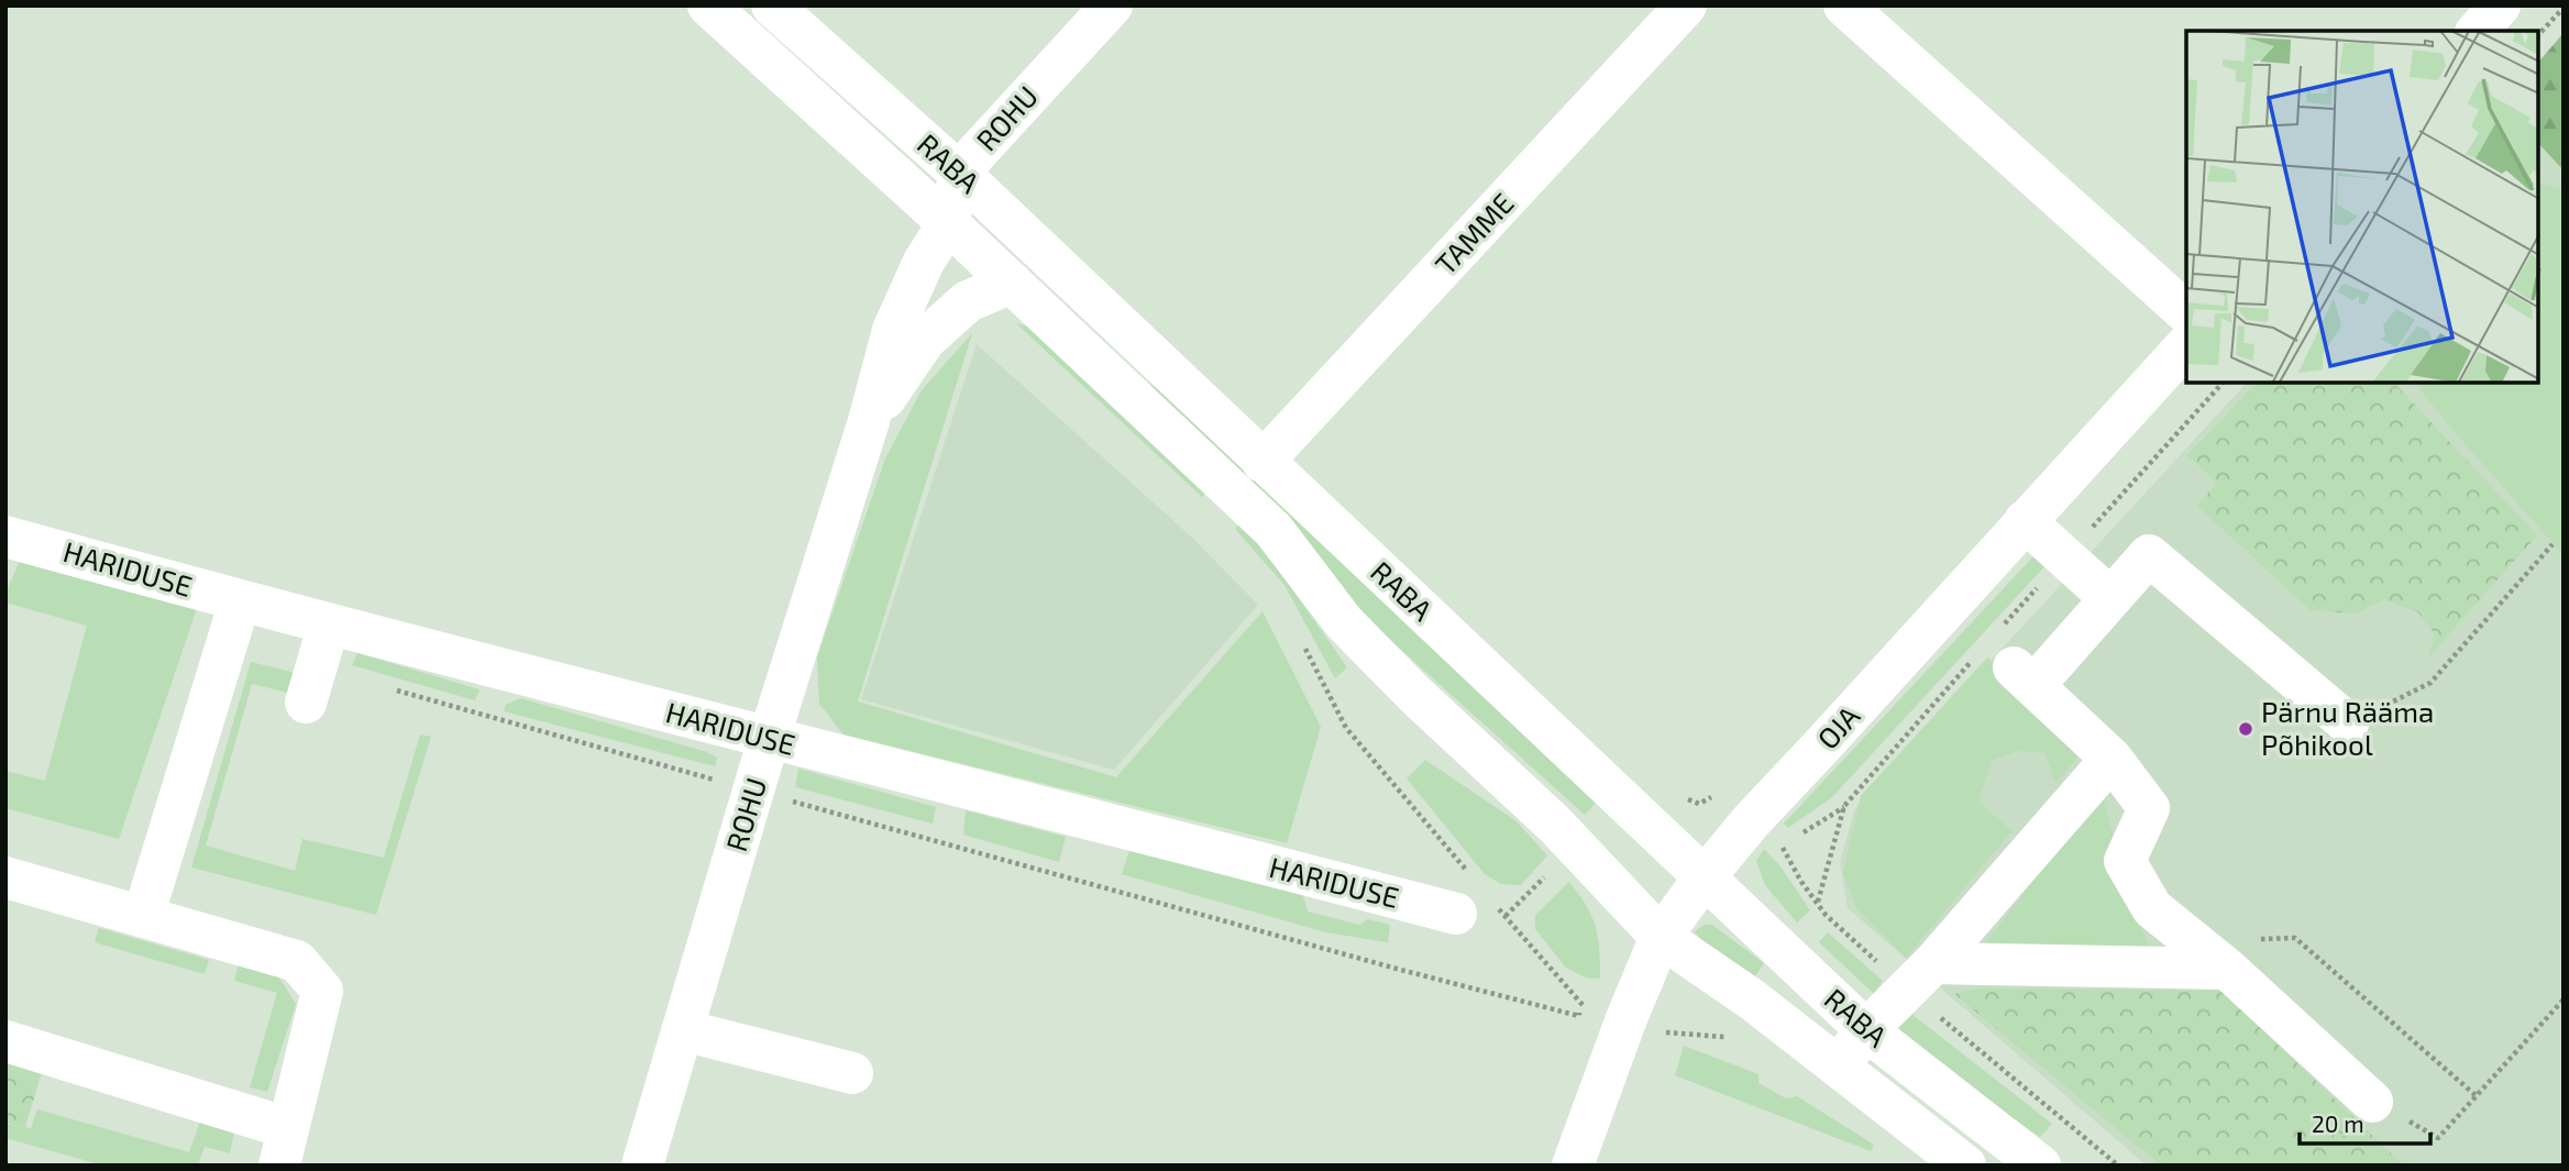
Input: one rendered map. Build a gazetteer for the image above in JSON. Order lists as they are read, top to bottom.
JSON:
{
  "streets": {
    "street": [
      "ROHU",
      "RABA",
      "TAMME",
      "HARIDUSE",
      "OJA"
    ]
  },
  "crossings": [
    ["ROHU", "RABA"],
    ["ROHU", "HARIDUSE"],
    ["RABA", "TAMME"],
    ["RABA", "OJA"]
  ],
  "places": ["Pärnu Rääma Põhikool"],
  "scale_bar": "20 m"
}
